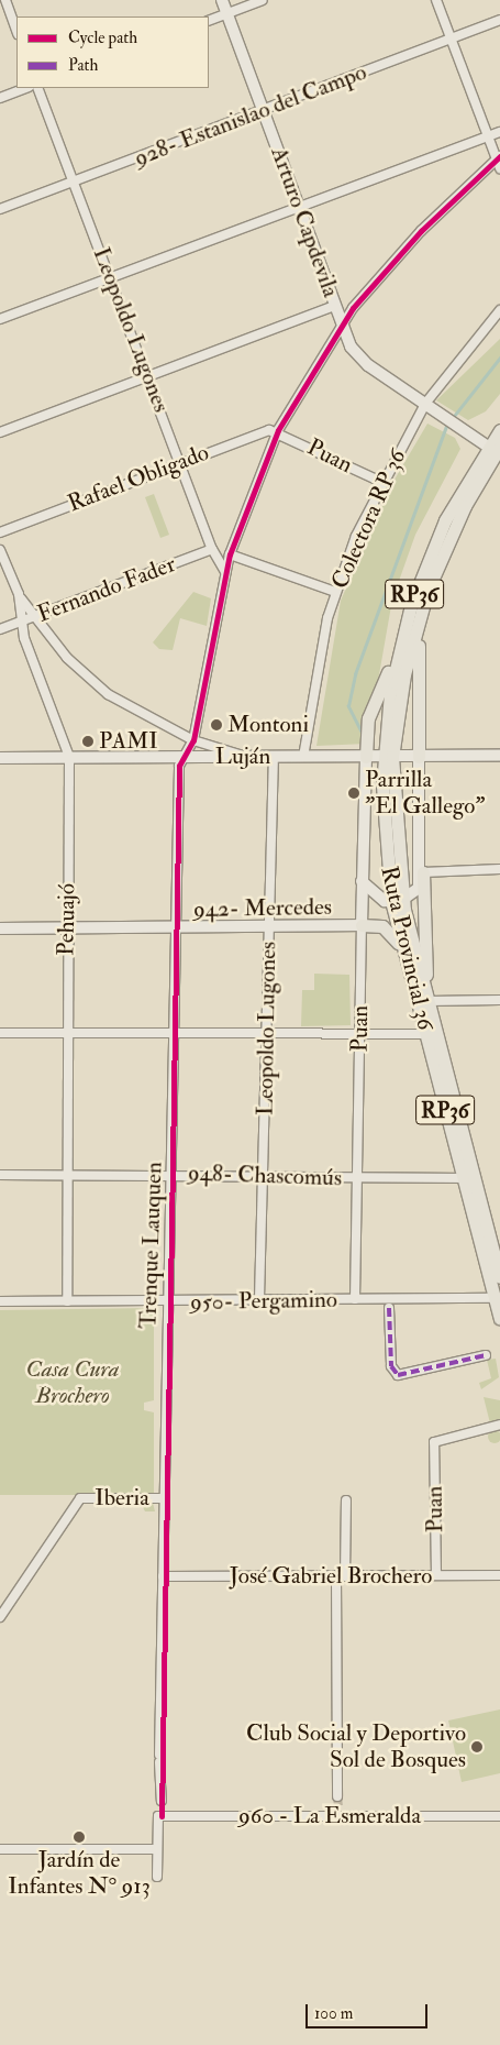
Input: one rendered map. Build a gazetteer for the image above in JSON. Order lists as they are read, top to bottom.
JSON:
{
  "streets": {
    "main road": [
      "Arturo Capdevila",
      "Puan",
      "RP36",
      "Luján",
      "942- Mercedes",
      "Ruta Provincial 36"
    ],
    "street": [
      "928- Estanislao del Campo",
      "Leopoldo Lugones",
      "Rafael Obligado",
      "Colectora RP 36",
      "Fernando Fader",
      "Pehuajó",
      "948- Chascomús",
      "Trenque Lauquen",
      "950- Pergamino",
      "Iberia",
      "José Gabriel Brochero",
      "960 - La Esmeralda"
    ]
  },
  "crossings": [
    ["928- Estanislao del Campo", "Arturo Capdevila"],
    ["928- Estanislao del Campo", "Leopoldo Lugones"],
    ["Arturo Capdevila", "Colectora RP 36"],
    ["Arturo Capdevila", "Ruta Provincial 36"],
    ["Arturo Capdevila", "Trenque Lauquen"],
    ["Leopoldo Lugones", "Rafael Obligado"],
    ["Leopoldo Lugones", "Fernando Fader"],
    ["Leopoldo Lugones", "Luján"],
    ["Leopoldo Lugones", "942- Mercedes"],
    ["Leopoldo Lugones", "948- Chascomús"],
    ["Leopoldo Lugones", "Trenque Lauquen"],
    ["Leopoldo Lugones", "950- Pergamino"],
    ["Puan", "Rafael Obligado"],
    ["Puan", "Colectora RP 36"],
    ["Puan", "Luján"],
    ["Puan", "942- Mercedes"],
    ["Puan", "948- Chascomús"],
    ["Puan", "Trenque Lauquen"],
    ["Puan", "950- Pergamino"],
    ["Puan", "José Gabriel Brochero"],
    ["Rafael Obligado", "Trenque Lauquen"],
    ["Colectora RP 36", "Luján"],
    ["Fernando Fader", "Pehuajó"],
    ["Luján", "Pehuajó"],
    ["Luján", "Ruta Provincial 36"],
    ["Luján", "Trenque Lauquen"],
    ["942- Mercedes", "Pehuajó"],
    ["942- Mercedes", "Trenque Lauquen"],
    ["Pehuajó", "948- Chascomús"],
    ["Pehuajó", "950- Pergamino"],
    ["Ruta Provincial 36", "948- Chascomús"],
    ["Ruta Provincial 36", "950- Pergamino"],
    ["948- Chascomús", "Trenque Lauquen"],
    ["Trenque Lauquen", "950- Pergamino"],
    ["Trenque Lauquen", "Iberia"],
    ["Trenque Lauquen", "José Gabriel Brochero"],
    ["Trenque Lauquen", "960 - La Esmeralda"]
  ],
  "parks": ["Casa Cura Brochero"],
  "places": [
    "Montoni",
    "PAMI",
    "Parrilla \"El Gallego\"",
    "Club Social y Deportivo Sol de Bosques",
    "Jardín de Infantes N° 913"
  ],
  "legend": ["Cycle path", "Path"],
  "scale_bar": "100 m"
}
